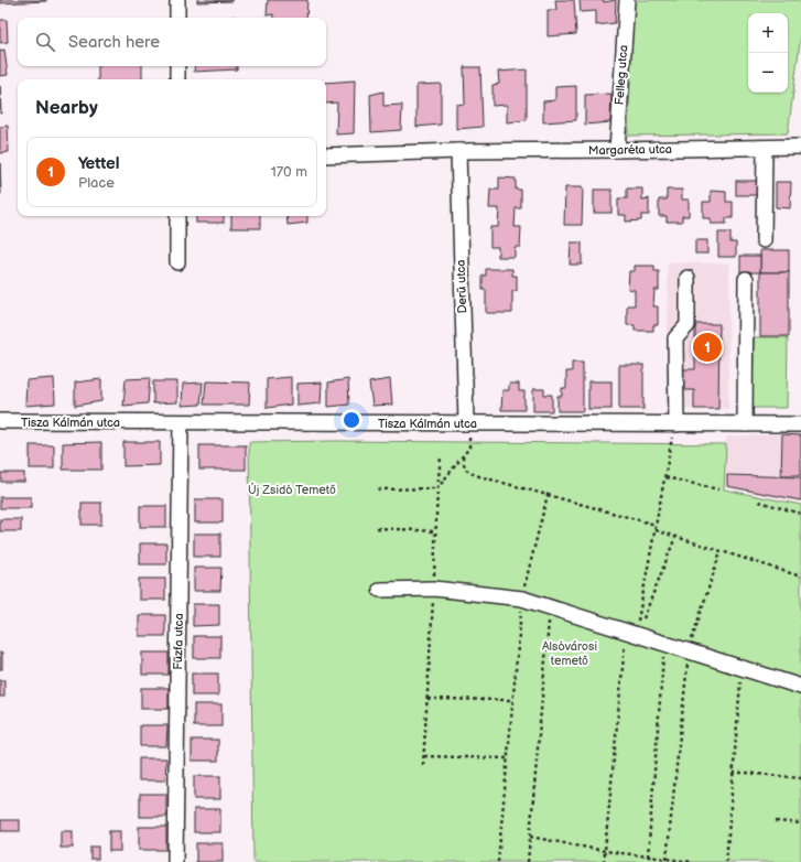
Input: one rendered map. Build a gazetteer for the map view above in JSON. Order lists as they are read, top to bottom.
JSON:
{
  "streets": {
    "street": [
      "Felleg utca",
      "Margaréta utca",
      "Derű utca",
      "Tisza Kálmán utca",
      "Fűzfa utca"
    ]
  },
  "crossings": [
    ["Felleg utca", "Margaréta utca"],
    ["Margaréta utca", "Derű utca"],
    ["Derű utca", "Tisza Kálmán utca"],
    ["Tisza Kálmán utca", "Fűzfa utca"]
  ],
  "parks": ["Új Zsidó Temető", "Alsóvárosi temető"],
  "page": {
    "map_buttons": ["+", "−"],
    "search": "Search here",
    "heading": "Nearby",
    "list": [
      {
        "mark": "1",
        "name": "Yettel",
        "note": "Place",
        "value": "170 m"
      }
    ],
    "pins": "1"
  }
}
